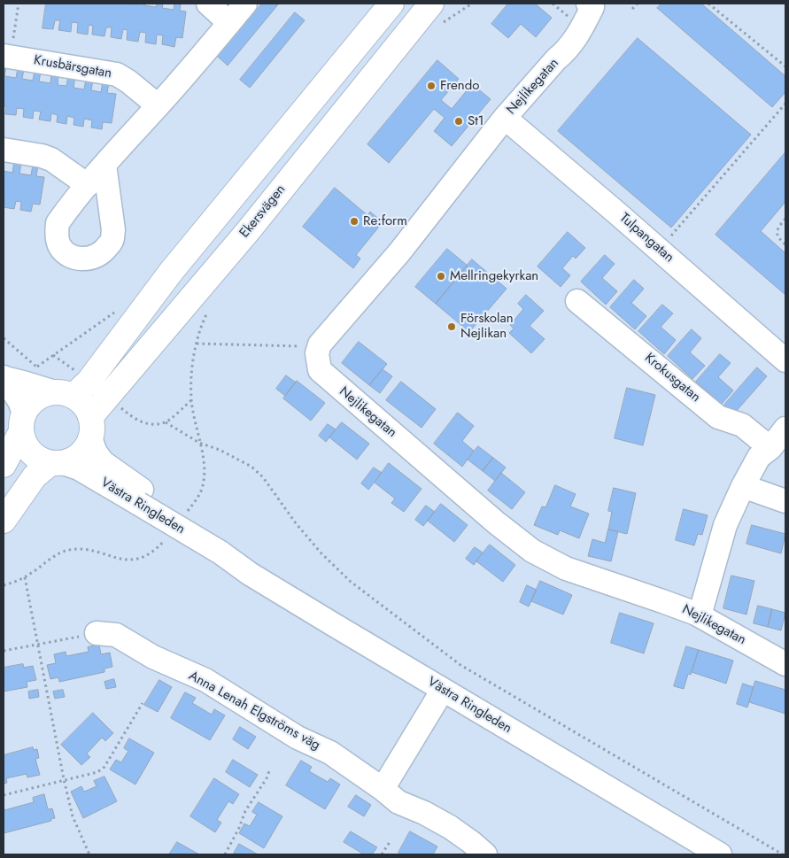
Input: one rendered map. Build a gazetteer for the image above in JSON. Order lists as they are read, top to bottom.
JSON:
{
  "streets": {
    "main road": ["Ekersvägen"],
    "street": [
      "Krusbärsgatan",
      "Nejlikegatan",
      "Tulpangatan",
      "Krokusgatan",
      "Västra Ringleden",
      "Anna Lenah Elgströms väg"
    ]
  },
  "crossings": [
    ["Nejlikegatan", "Tulpangatan"],
    ["Ekersvägen", "Västra Ringleden"]
  ],
  "places": [
    "Frendo",
    "St1",
    "Re:form",
    "Mellringekyrkan",
    "Förskolan Nejlikan"
  ]
}
